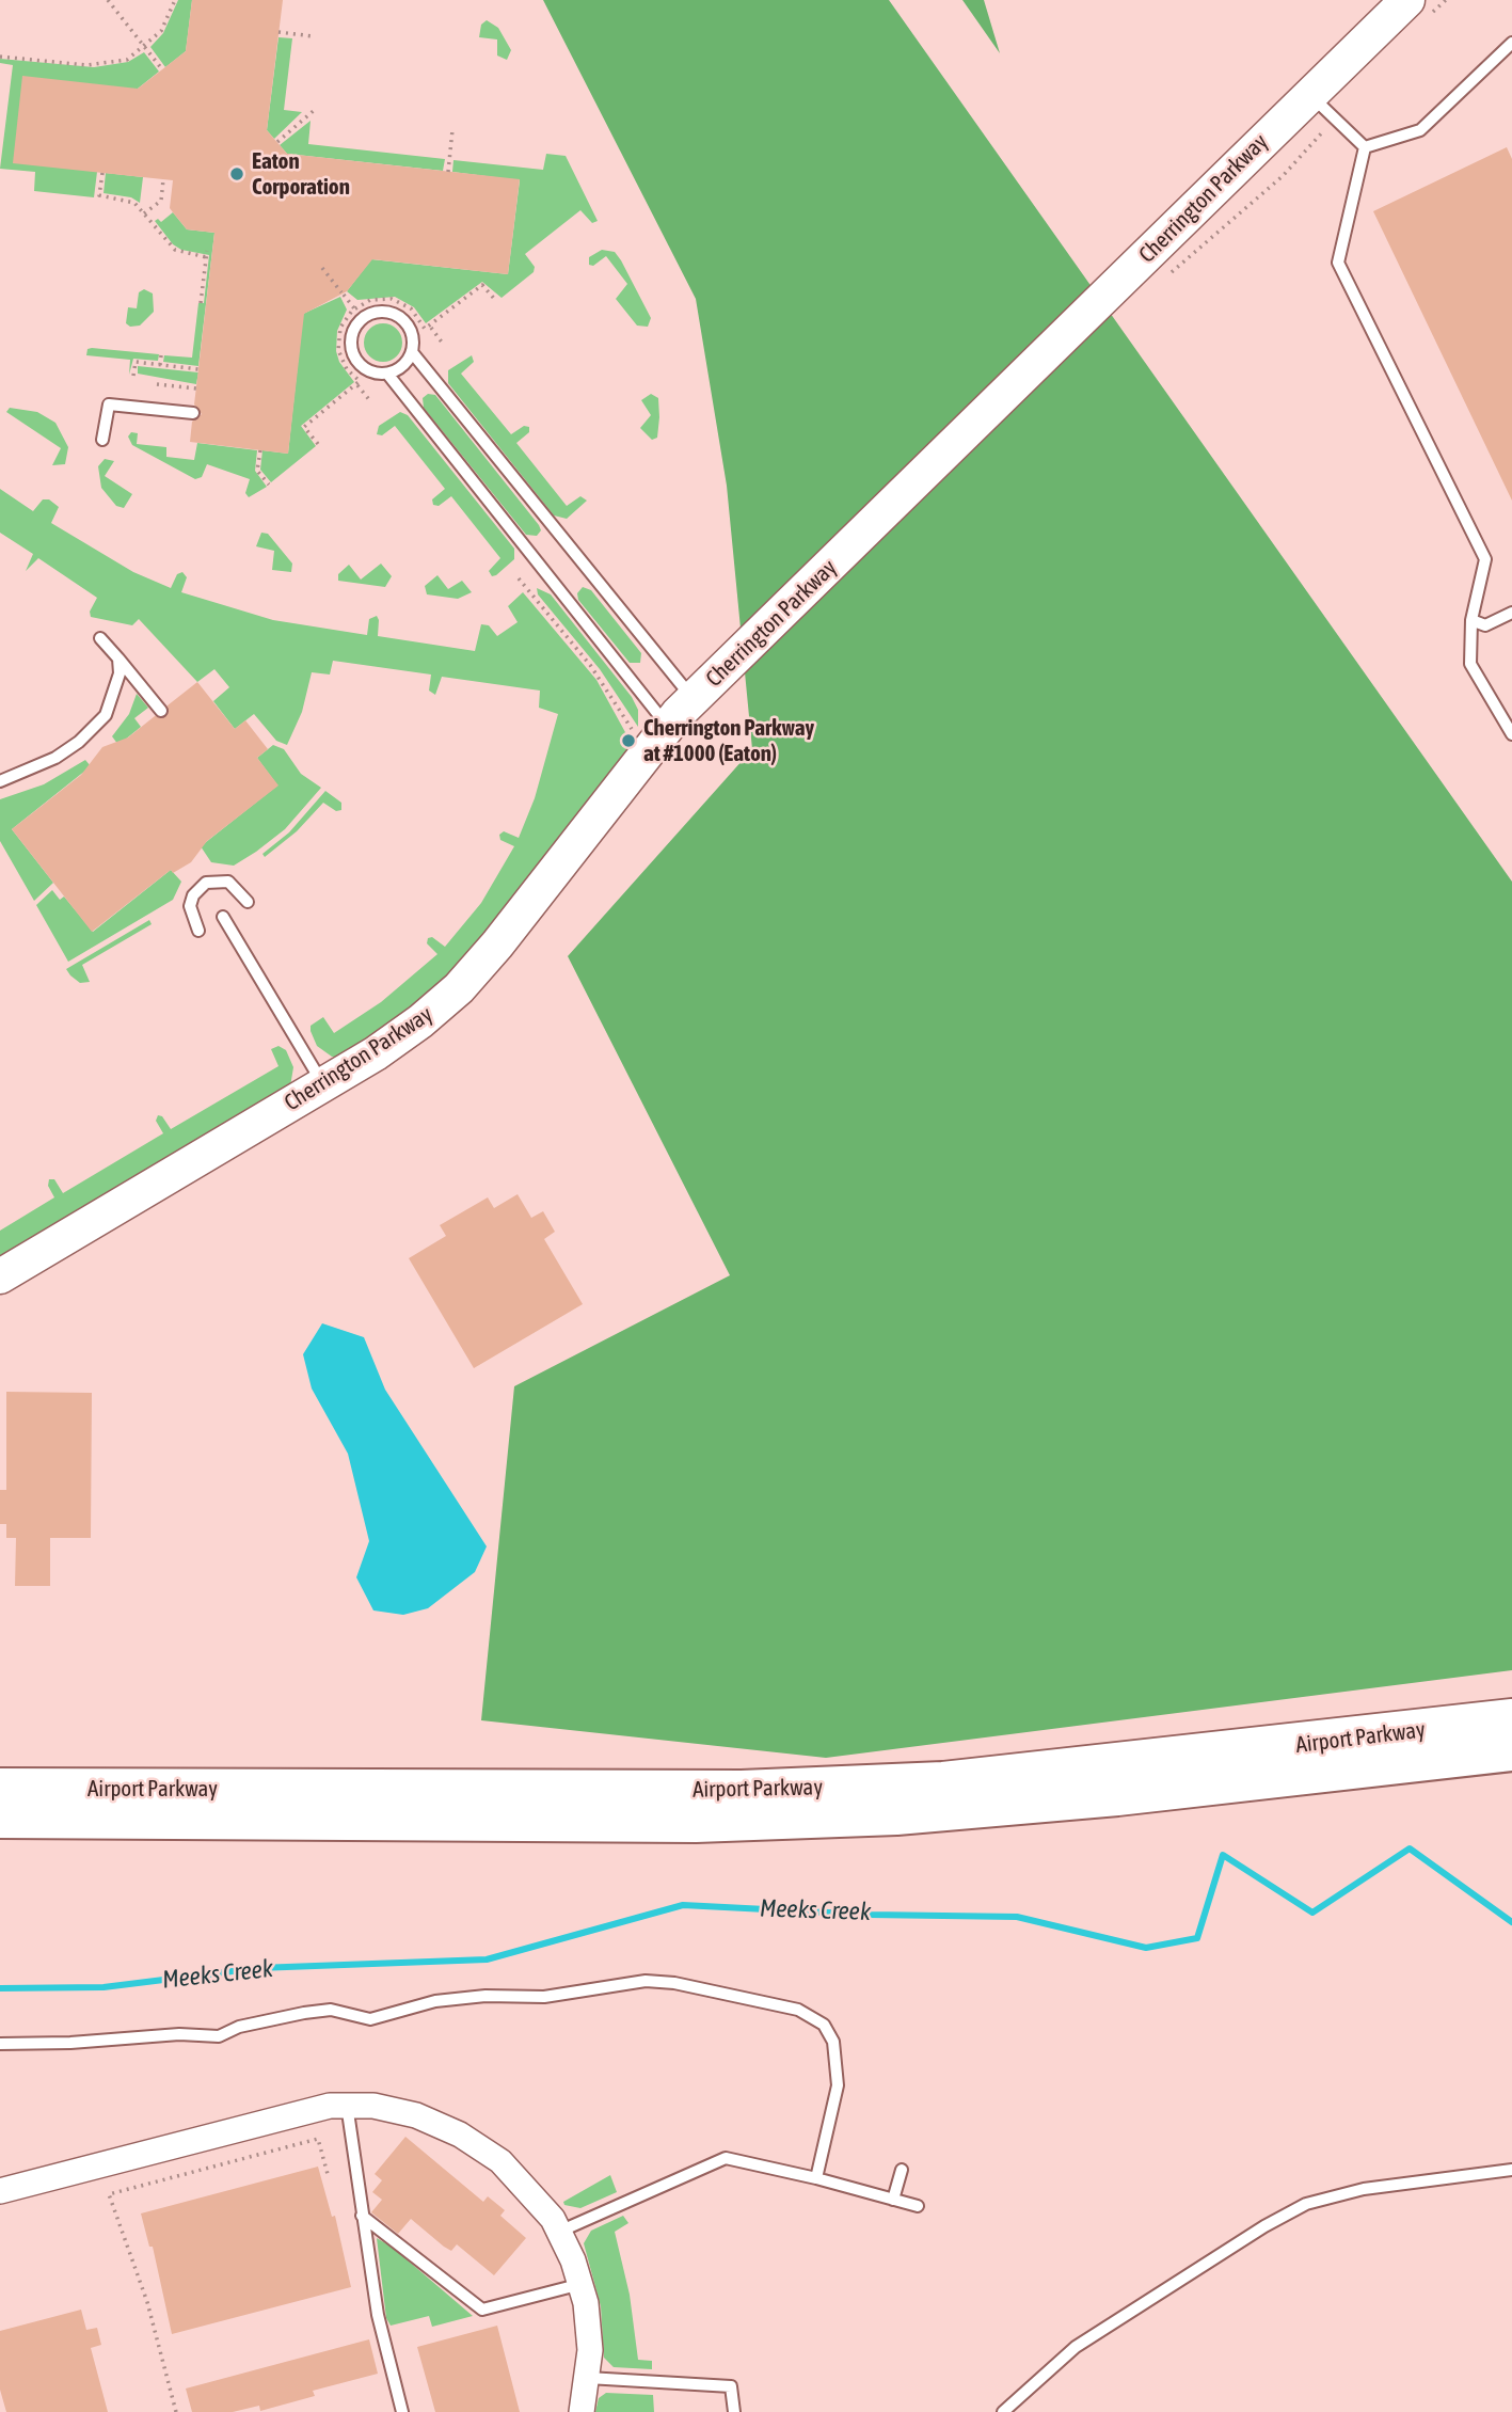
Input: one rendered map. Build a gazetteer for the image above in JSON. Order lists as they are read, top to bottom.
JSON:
{
  "streets": {
    "highway": ["Airport Parkway"],
    "street": ["Cherrington Parkway"]
  },
  "water": ["Meeks Creek"],
  "places": ["Eaton Corporation", "Cherrington Parkway at #1000 (Eaton)"]
}
